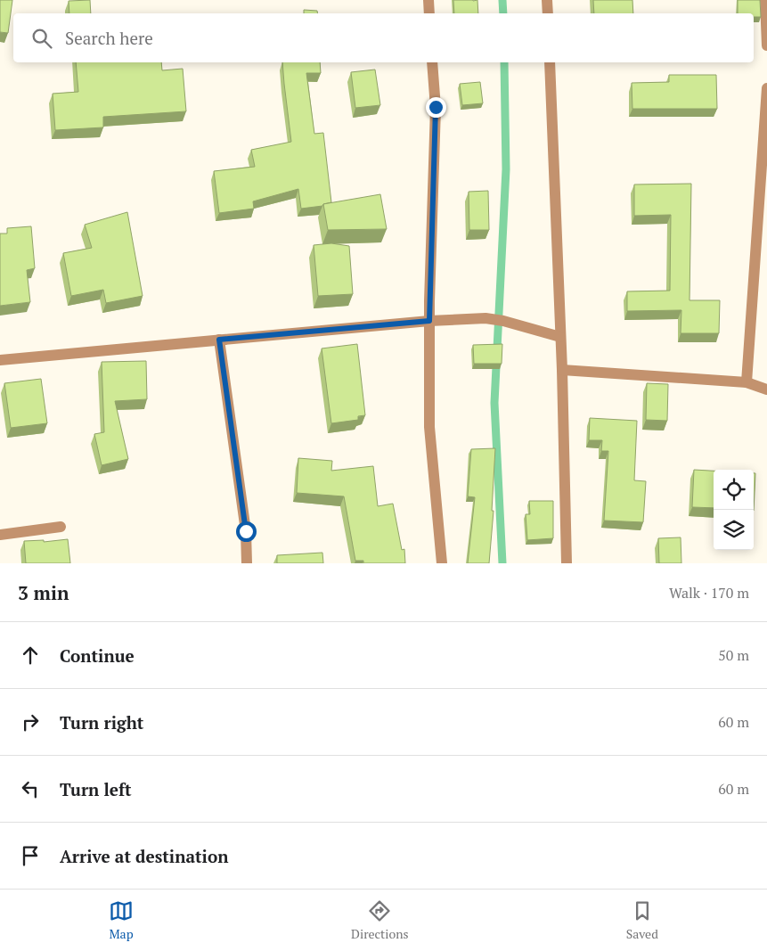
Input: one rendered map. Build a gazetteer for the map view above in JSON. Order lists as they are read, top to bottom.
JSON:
{
  "page": {
    "search": "Search here",
    "heading": ["3 min", "Walk · 170 m"],
    "list": [
      ["Continue", "50 m"],
      ["Turn right", "60 m"],
      ["Turn left", "60 m"],
      "Arrive at destination"
    ],
    "nav": ["Map", "Directions", "Saved"]
  }
}
